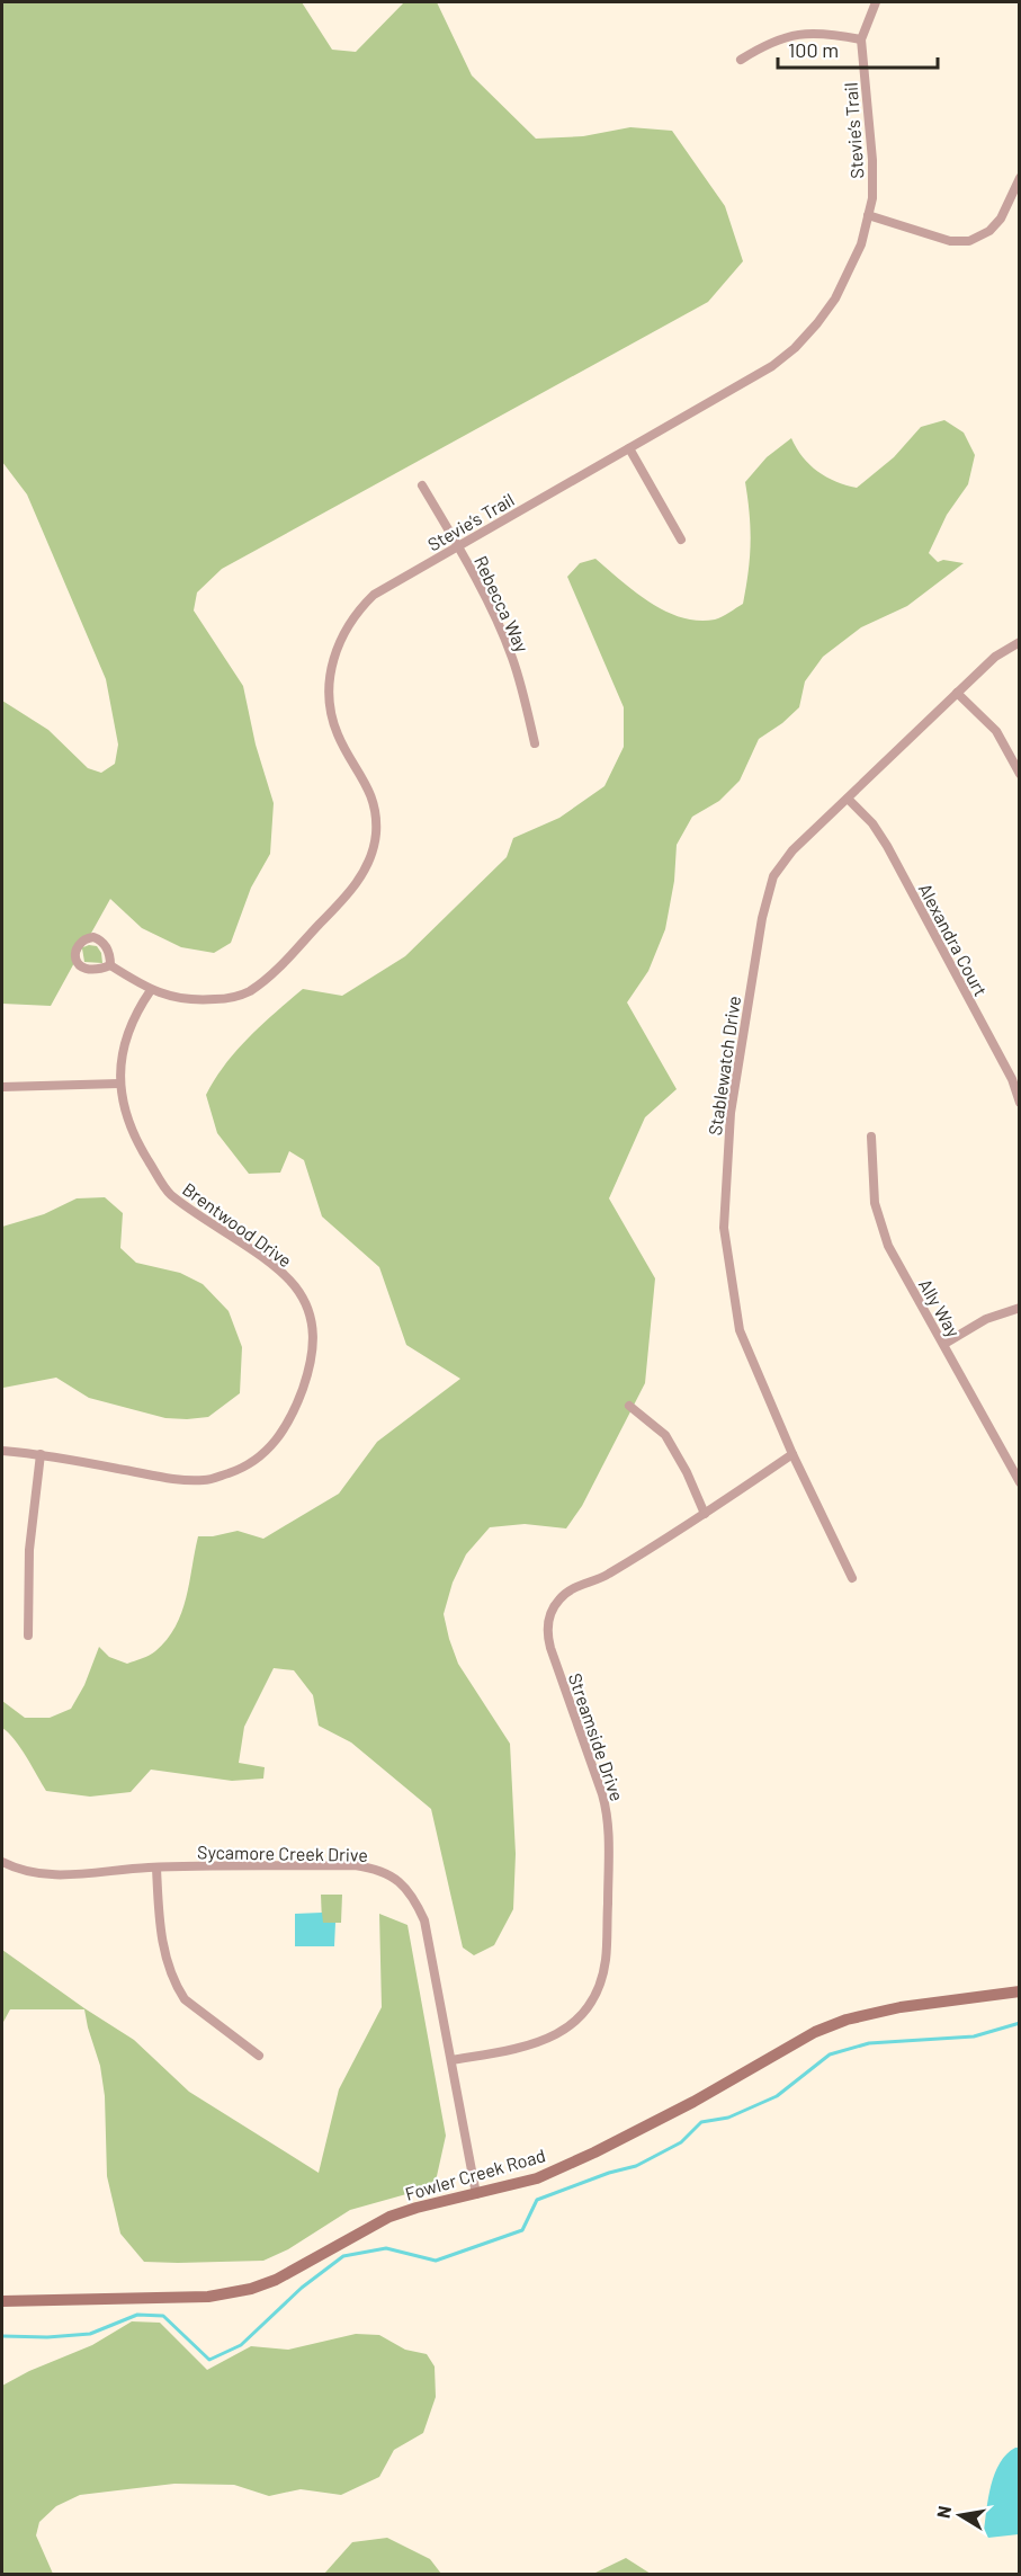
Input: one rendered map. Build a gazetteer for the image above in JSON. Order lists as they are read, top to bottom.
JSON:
{
  "streets": {
    "main road": ["Fowler Creek Road"],
    "street": [
      "Stevie’s Trail",
      "Rebecca Way",
      "Alexandra Court",
      "Stablewatch Drive",
      "Brentwood Drive",
      "Ally Way",
      "Streamside Drive",
      "Sycamore Creek Drive"
    ]
  },
  "crossings": [
    ["Stevie’s Trail", "Rebecca Way"],
    ["Stevie’s Trail", "Brentwood Drive"],
    ["Alexandra Court", "Stablewatch Drive"],
    ["Stablewatch Drive", "Streamside Drive"],
    ["Streamside Drive", "Sycamore Creek Drive"],
    ["Sycamore Creek Drive", "Fowler Creek Road"]
  ],
  "scale_bar": "100 m",
  "north": "left"
}
